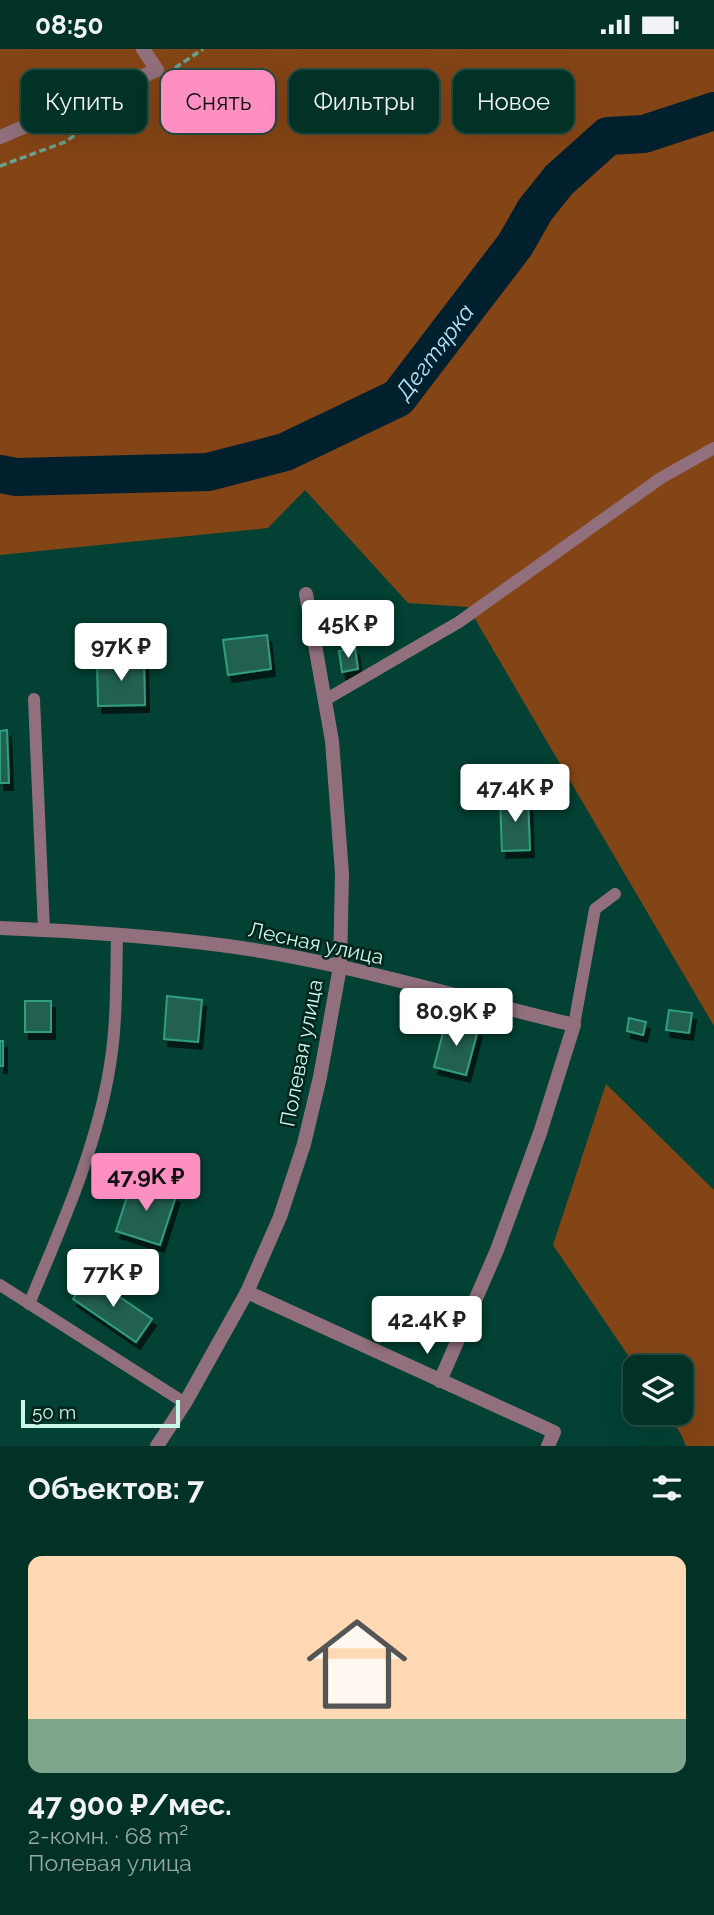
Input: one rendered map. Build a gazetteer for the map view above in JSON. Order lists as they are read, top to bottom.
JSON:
{
  "streets": {
    "street": ["Лесная улица", "Полевая улица"]
  },
  "crossings": [
    ["Лесная улица", "Полевая улица"]
  ],
  "water": ["Дегтярка"],
  "scale_bar": "50 m",
  "page": {
    "status": "08:50",
    "chip": [
      "Купить",
      "Снять",
      "Фильтры",
      "Новое"
    ],
    "price": [
      "45K ₽",
      "97K ₽",
      "47.4K ₽",
      "80.9K ₽",
      "47.9K ₽",
      "77K ₽",
      "42.4K ₽"
    ],
    "scale": "50 m",
    "heading": "Объектов: 7",
    "list": [
      {
        "name": "47 900 ₽/мес.",
        "note": "2-комн. · 68 m² · Полевая улица"
      }
    ]
  }
}
